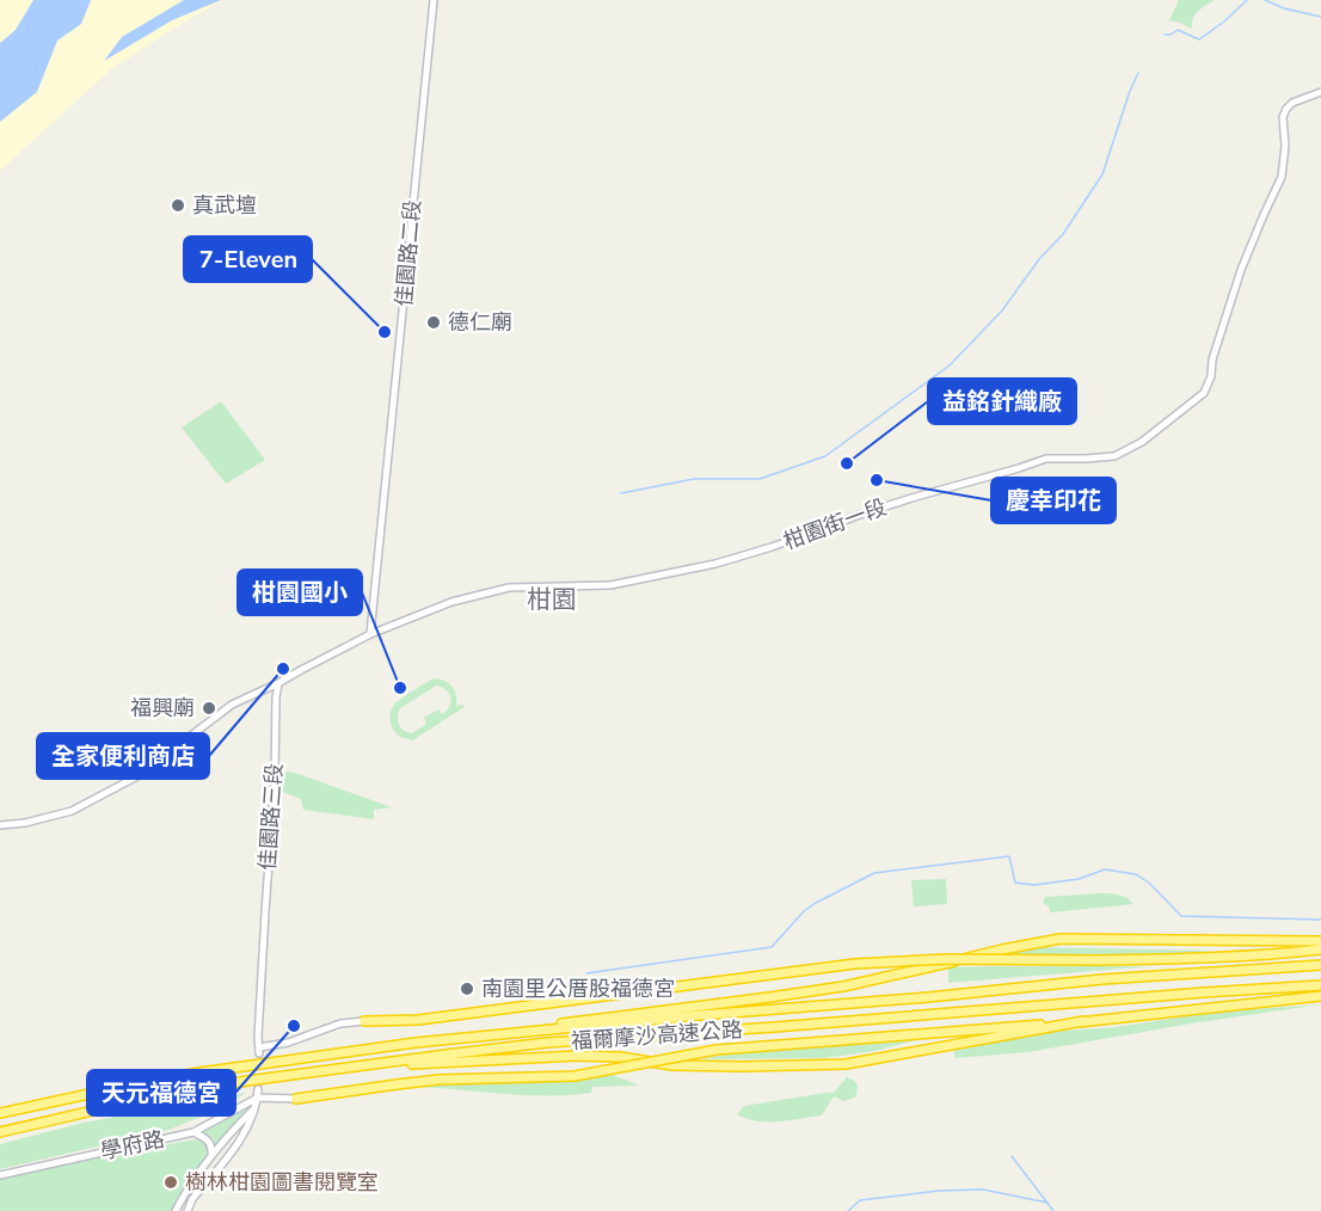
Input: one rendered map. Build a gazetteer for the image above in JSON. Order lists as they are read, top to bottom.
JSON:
{
  "streets": {
    "highway": ["福爾摩沙高速公路"],
    "street": [
      "佳園路二段",
      "柑園街一段",
      "佳園路三段",
      "學府路"
    ]
  },
  "crossings": [
    ["佳園路二段", "柑園街一段"]
  ],
  "districts": ["柑園"],
  "places": [
    "真武壇",
    "德仁廟",
    "7-Eleven",
    "益銘針織廠",
    "慶幸印花",
    "全家便利商店",
    "柑園國小",
    "福興廟",
    "南園里公厝股福德宮",
    "天元福德宮",
    "樹林柑園圖書閱覽室"
  ]
}
